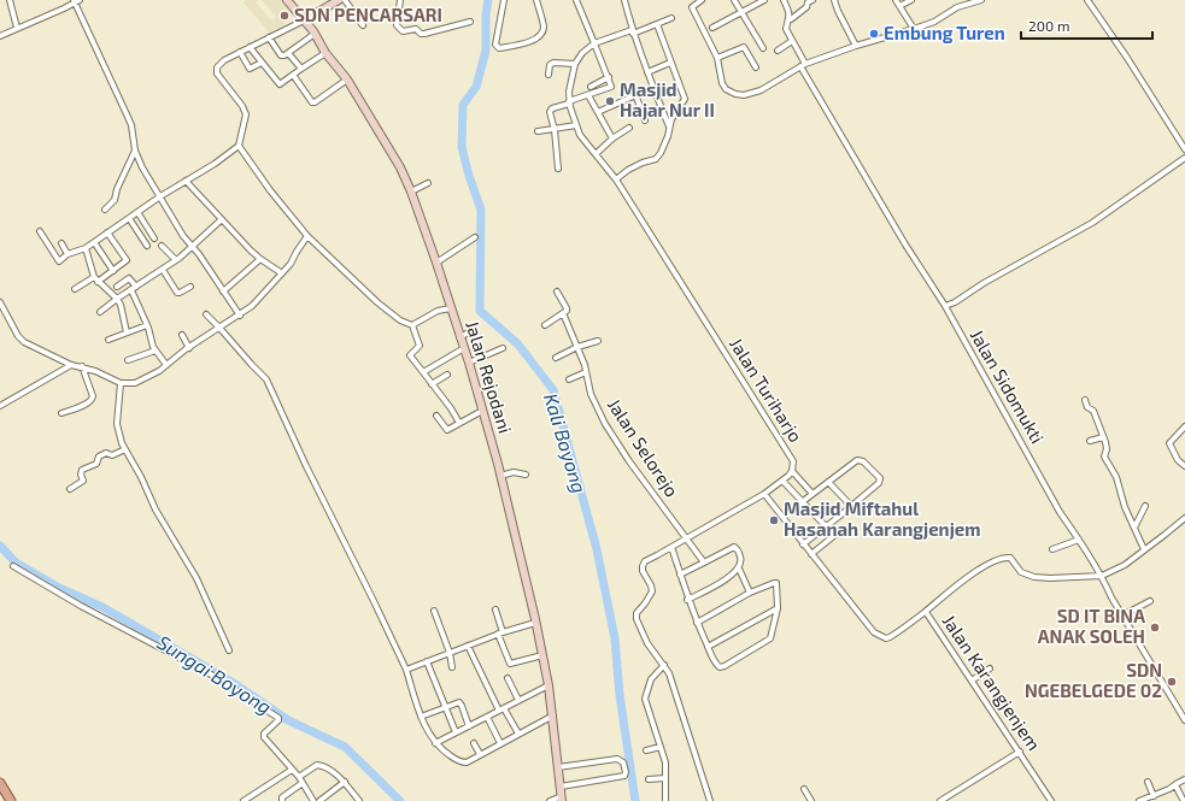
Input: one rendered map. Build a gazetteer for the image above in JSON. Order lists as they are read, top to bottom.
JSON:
{
  "streets": {
    "main road": ["Jalan Rejodani"],
    "street": [
      "Jalan Sidomukti",
      "Jalan Turiharjo",
      "Jalan Selorejo",
      "Jalan Karangjenjem"
    ]
  },
  "crossings": [
    ["Jalan Turiharjo", "Jalan Selorejo"],
    ["Jalan Turiharjo", "Jalan Karangjenjem"]
  ],
  "water": ["Kali Boyong", "Sungai Boyong"],
  "places": [
    "SDN PENCARSARI",
    "Embung Turen",
    "Masjid Hajar Nur II",
    "Masjid Miftahul Hasanah Karangjenjem",
    "SD IT BINA ANAK SOLEH",
    "SDN NGEBELGEDE 02"
  ],
  "scale_bar": "200 m"
}
